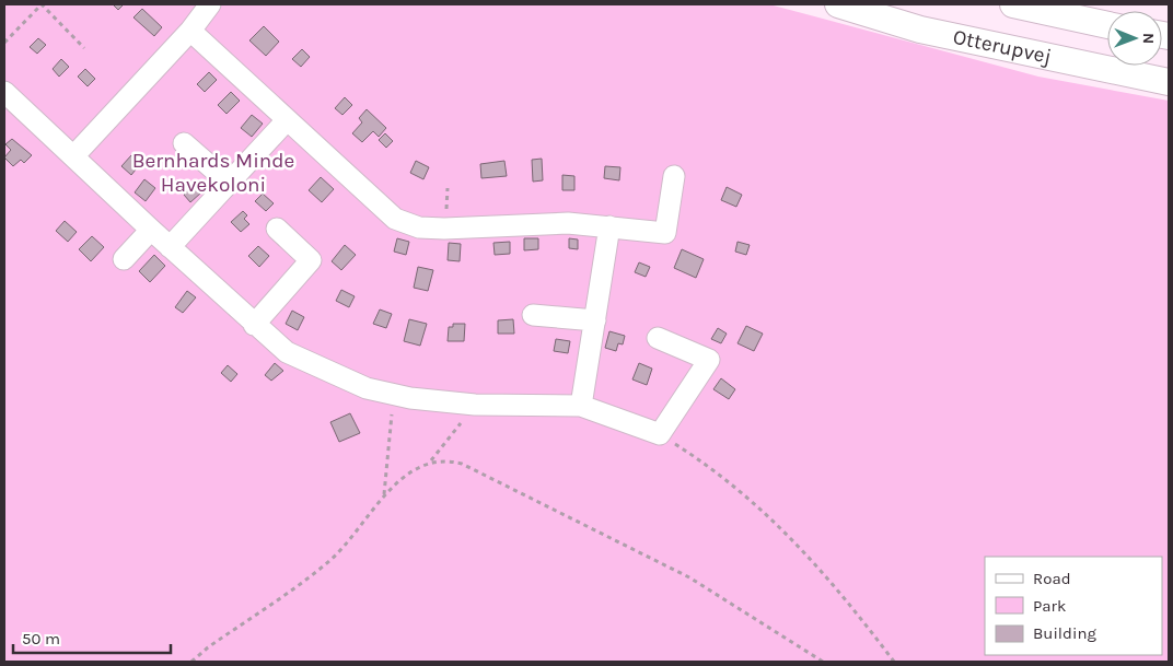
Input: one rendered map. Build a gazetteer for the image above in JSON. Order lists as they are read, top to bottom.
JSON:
{
  "streets": {
    "main road": ["Otterupvej"]
  },
  "parks": ["Bernhards Minde Havekoloni"],
  "legend": ["Road", "Park", "Building"],
  "scale_bar": "50 m",
  "north": "right"
}
